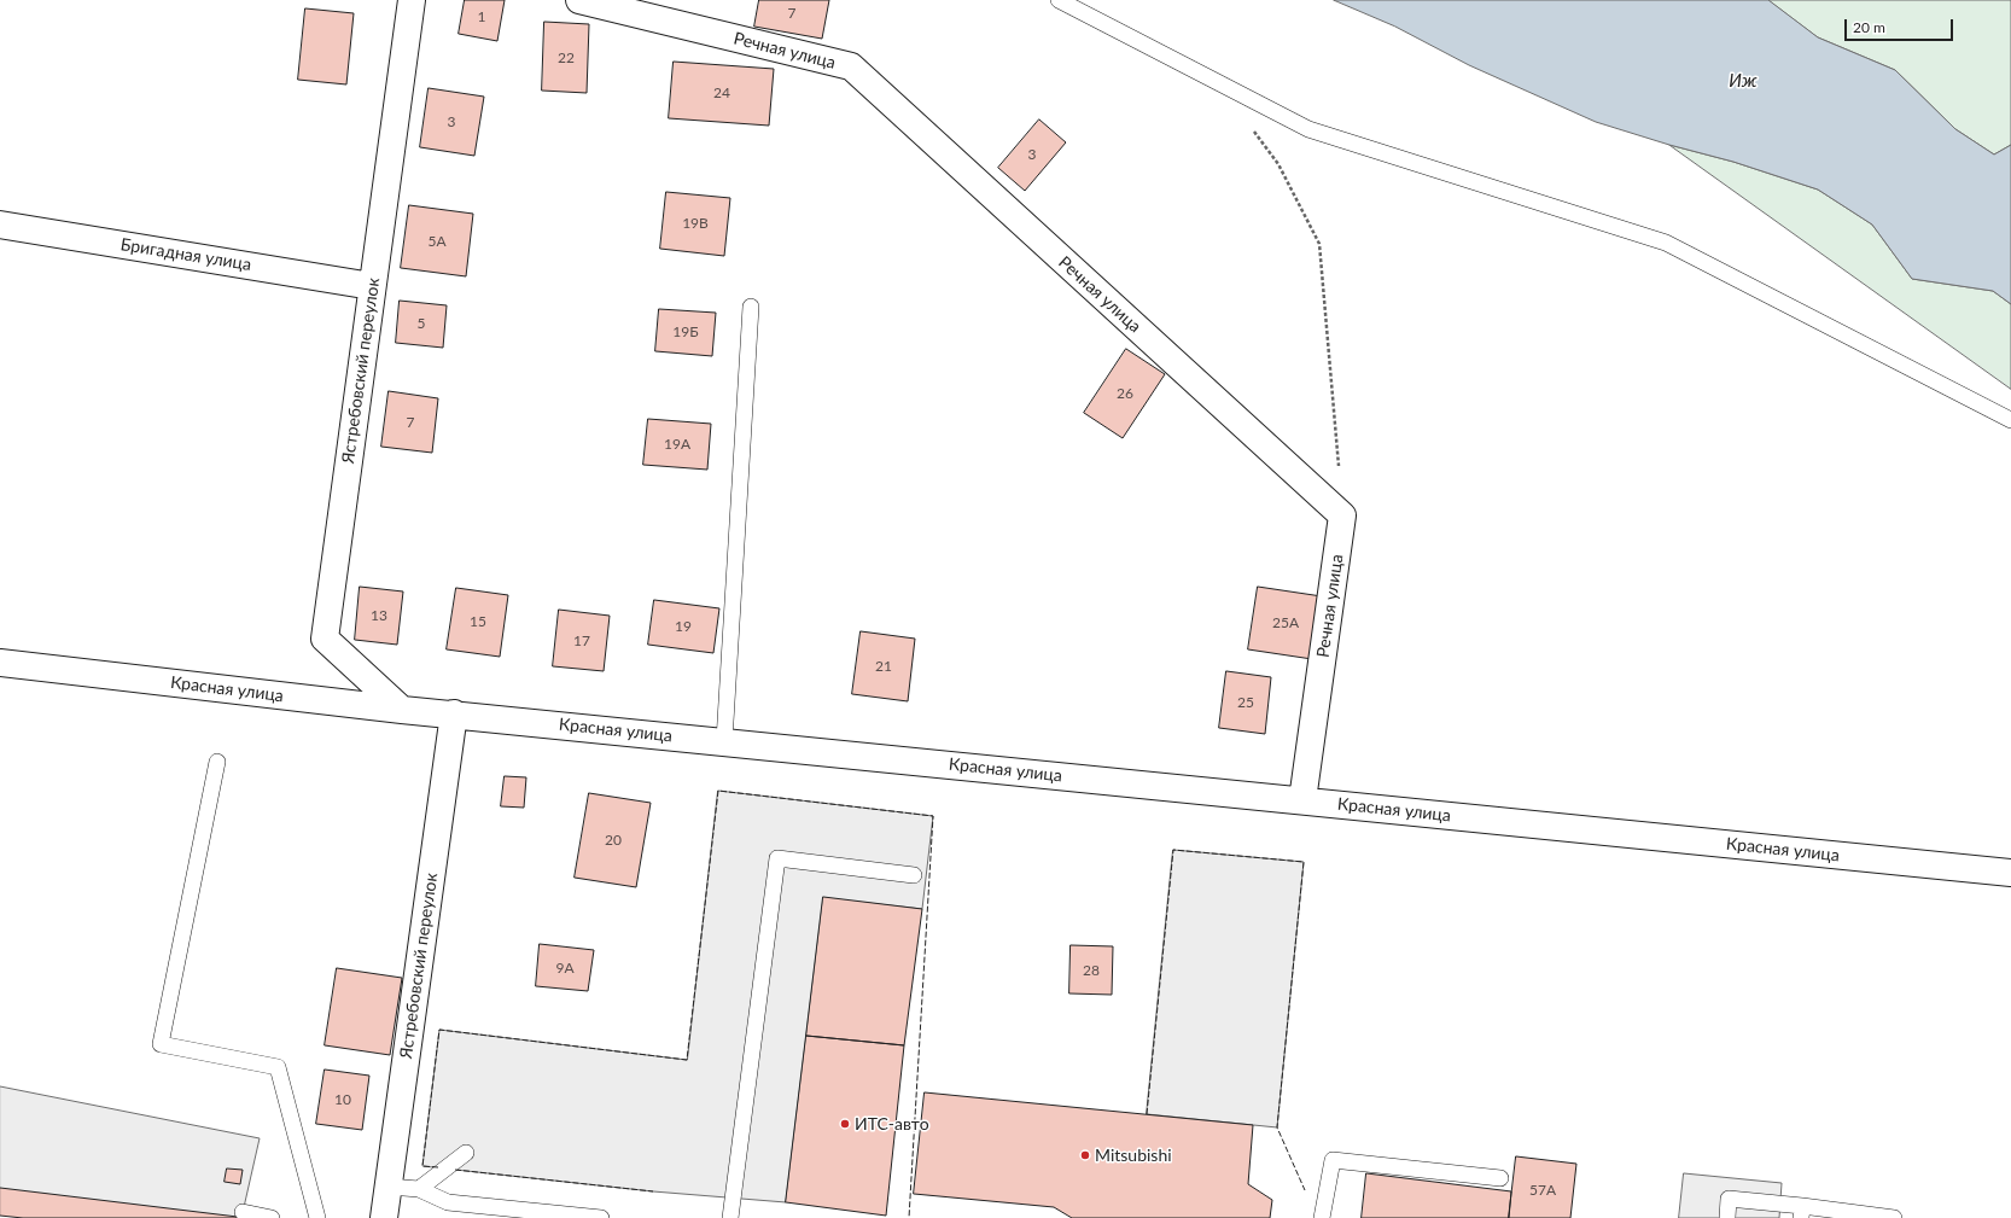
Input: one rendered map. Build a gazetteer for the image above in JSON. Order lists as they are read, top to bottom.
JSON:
{
  "streets": {
    "street": [
      "Речная улица",
      "Бригадная улица",
      "Ястребовский переулок",
      "Красная улица"
    ]
  },
  "crossings": [
    ["Речная улица", "Красная улица"],
    ["Бригадная улица", "Ястребовский переулок"],
    ["Ястребовский переулок", "Красная улица"]
  ],
  "water": ["Иж"],
  "places": ["ИТС-авто", "Mitsubishi"],
  "house_numbers": [
    "7",
    "1",
    "22",
    "24",
    "3",
    "3",
    "19В",
    "5А",
    "5",
    "19Б",
    "26",
    "7",
    "19А",
    "13",
    "15",
    "25А",
    "19",
    "17",
    "21",
    "25",
    "20",
    "9А",
    "28",
    "10",
    "57А"
  ],
  "scale_bar": "20 m"
}
